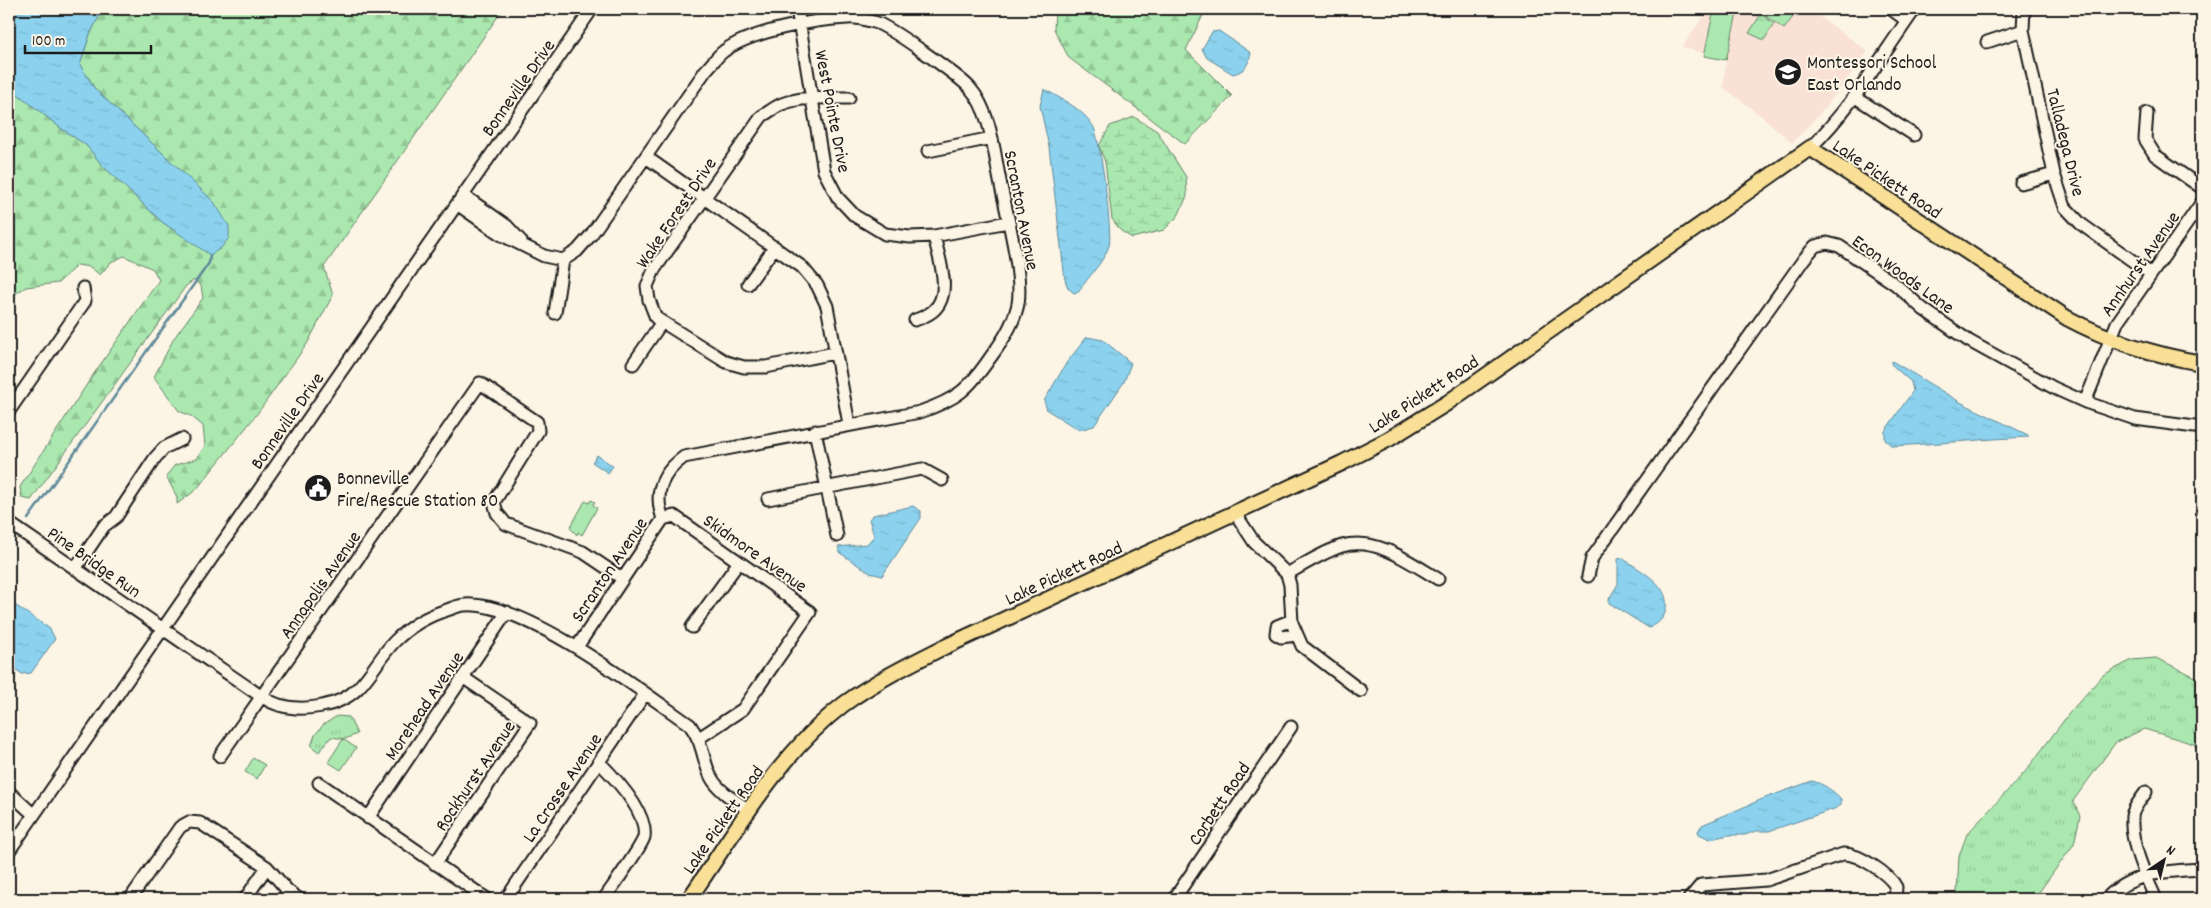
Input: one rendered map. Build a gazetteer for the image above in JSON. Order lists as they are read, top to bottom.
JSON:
{
  "streets": {
    "main road": ["Lake Pickett Road"],
    "street": [
      "Bonneville Drive",
      "West Pointe Drive",
      "Talladega Drive",
      "Scranton Avenue",
      "Wake Forest Drive",
      "Annhurst Avenue",
      "Econ Woods Lane",
      "Skidmore Avenue",
      "Pine Bridge Run",
      "Annapolis Avenue",
      "Morehead Avenue",
      "Rockhurst Avenue",
      "La Crosse Avenue",
      "Corbett Road"
    ]
  },
  "crossings": [
    ["Bonneville Drive", "Pine Bridge Run"],
    ["West Pointe Drive", "Scranton Avenue"],
    ["West Pointe Drive", "Wake Forest Drive"],
    ["Talladega Drive", "Annhurst Avenue"],
    ["Lake Pickett Road", "Annhurst Avenue"],
    ["Scranton Avenue", "Skidmore Avenue"],
    ["Scranton Avenue", "Pine Bridge Run"],
    ["Scranton Avenue", "Annapolis Avenue"],
    ["Annhurst Avenue", "Econ Woods Lane"],
    ["Skidmore Avenue", "Pine Bridge Run"],
    ["Pine Bridge Run", "Annapolis Avenue"],
    ["Pine Bridge Run", "Morehead Avenue"],
    ["Pine Bridge Run", "La Crosse Avenue"],
    ["Morehead Avenue", "Rockhurst Avenue"]
  ],
  "places": {
    "school or university": ["Montessori School East Orlando"],
    "public building": ["Bonneville Fire/Rescue Station 80"]
  },
  "scale_bar": "100 m",
  "north": "top right"
}
